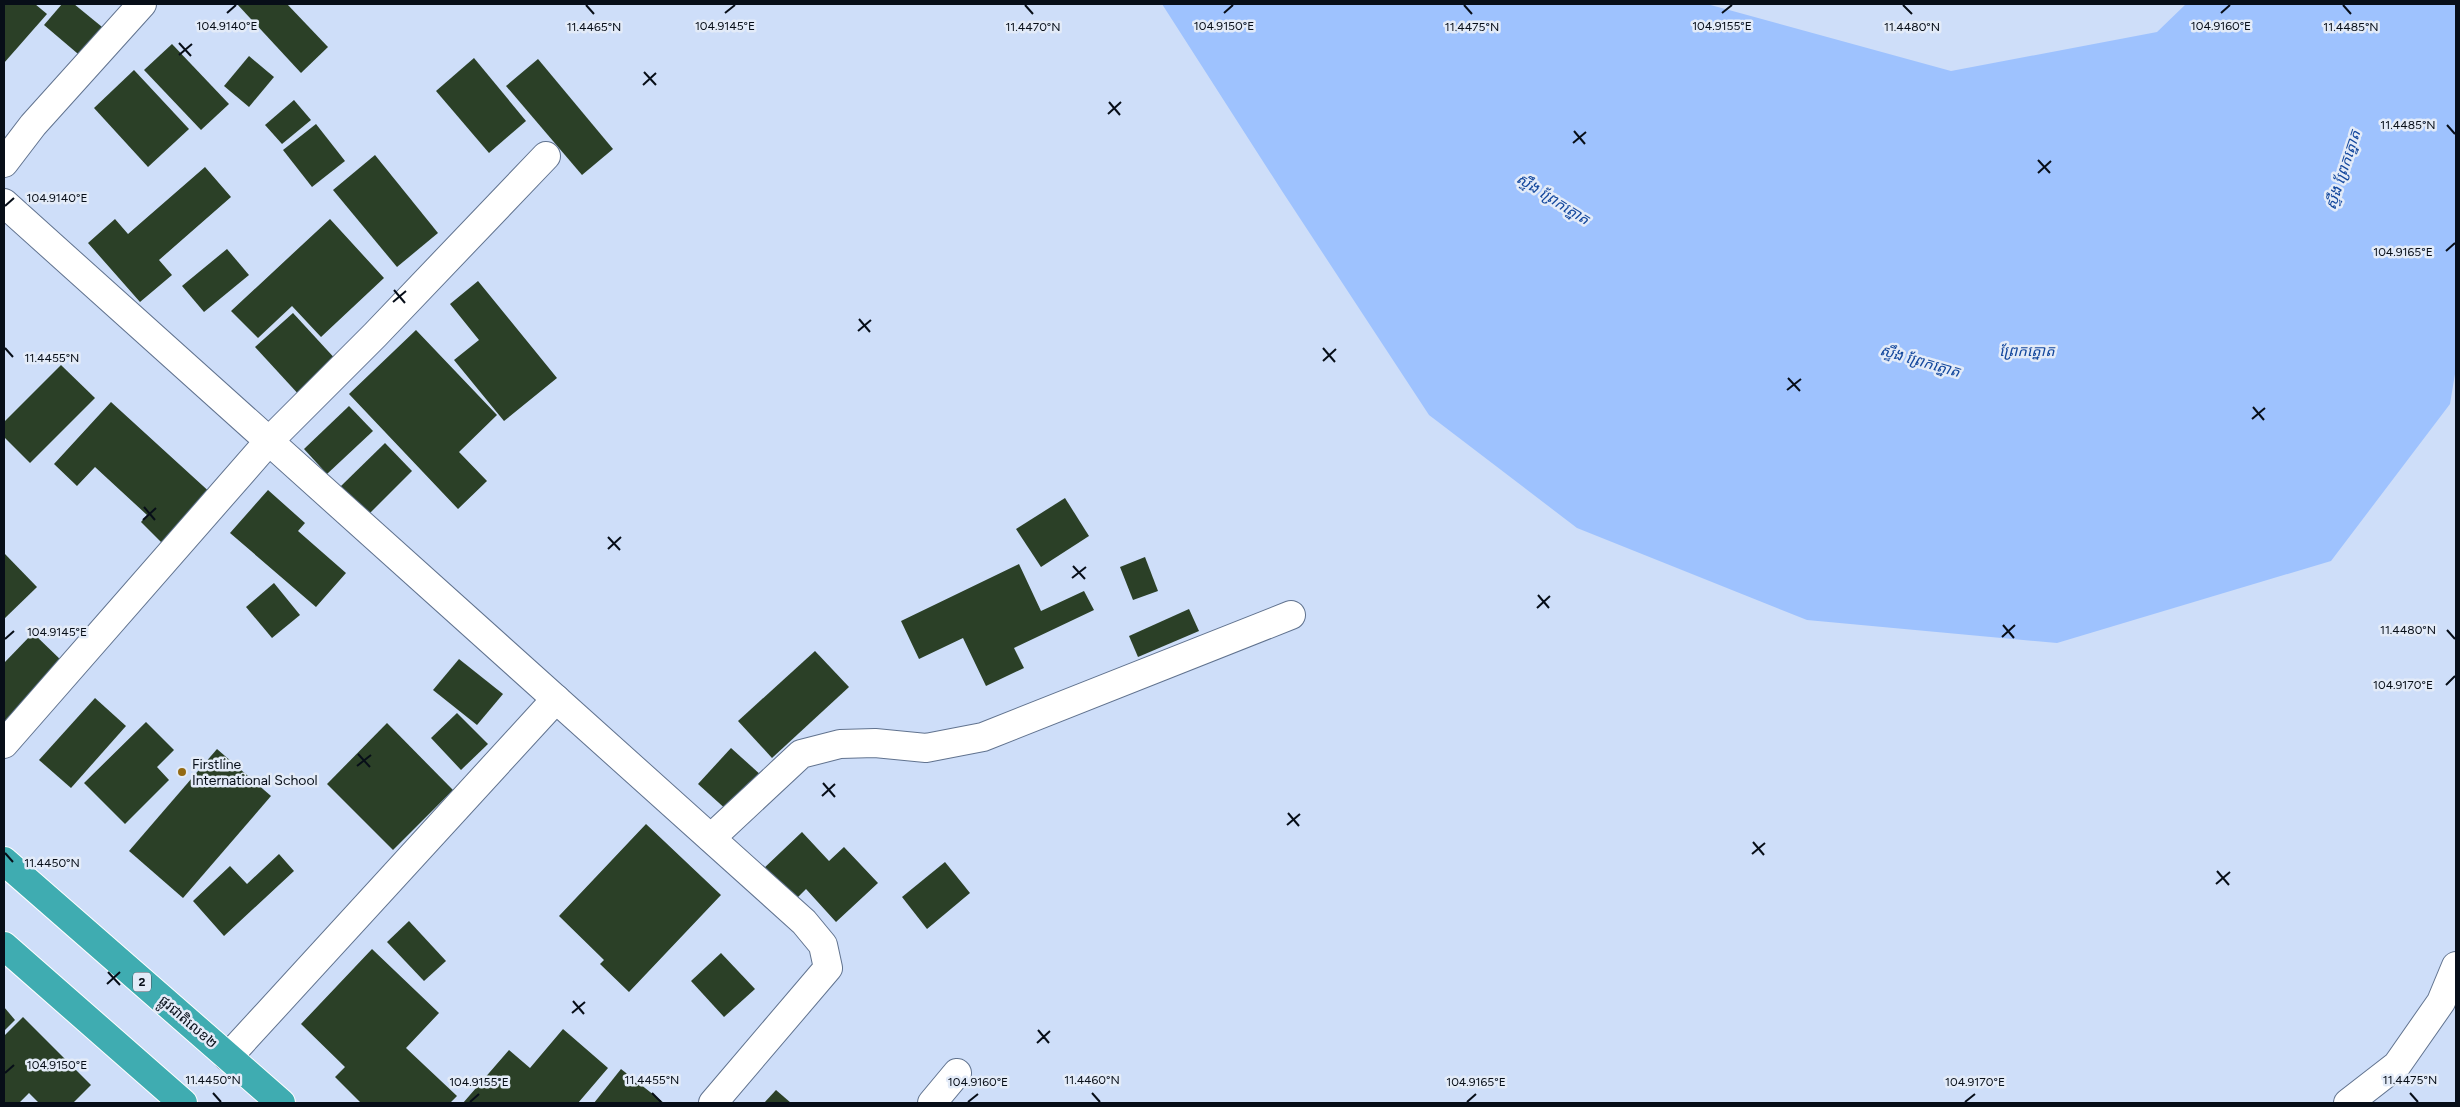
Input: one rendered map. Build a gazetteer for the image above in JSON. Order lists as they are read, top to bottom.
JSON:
{
  "streets": {
    "highway": ["2", "ផ្លូវជាតិលេខ២"]
  },
  "water": ["ស្ទឹង ព្រែកត្នោត", "ព្រែកត្នោត"],
  "places": ["Firstline International School"],
  "coordinates": [
    "104.9140°E",
    "104.9145°E",
    "104.9150°E",
    "104.9155°E",
    "104.9160°E",
    "11.4465°N",
    "11.4470°N",
    "11.4475°N",
    "11.4480°N",
    "11.4485°N",
    "104.9165°E",
    "11.4455°N",
    "104.9170°E",
    "11.4450°N",
    "11.4460°N"
  ]
}
